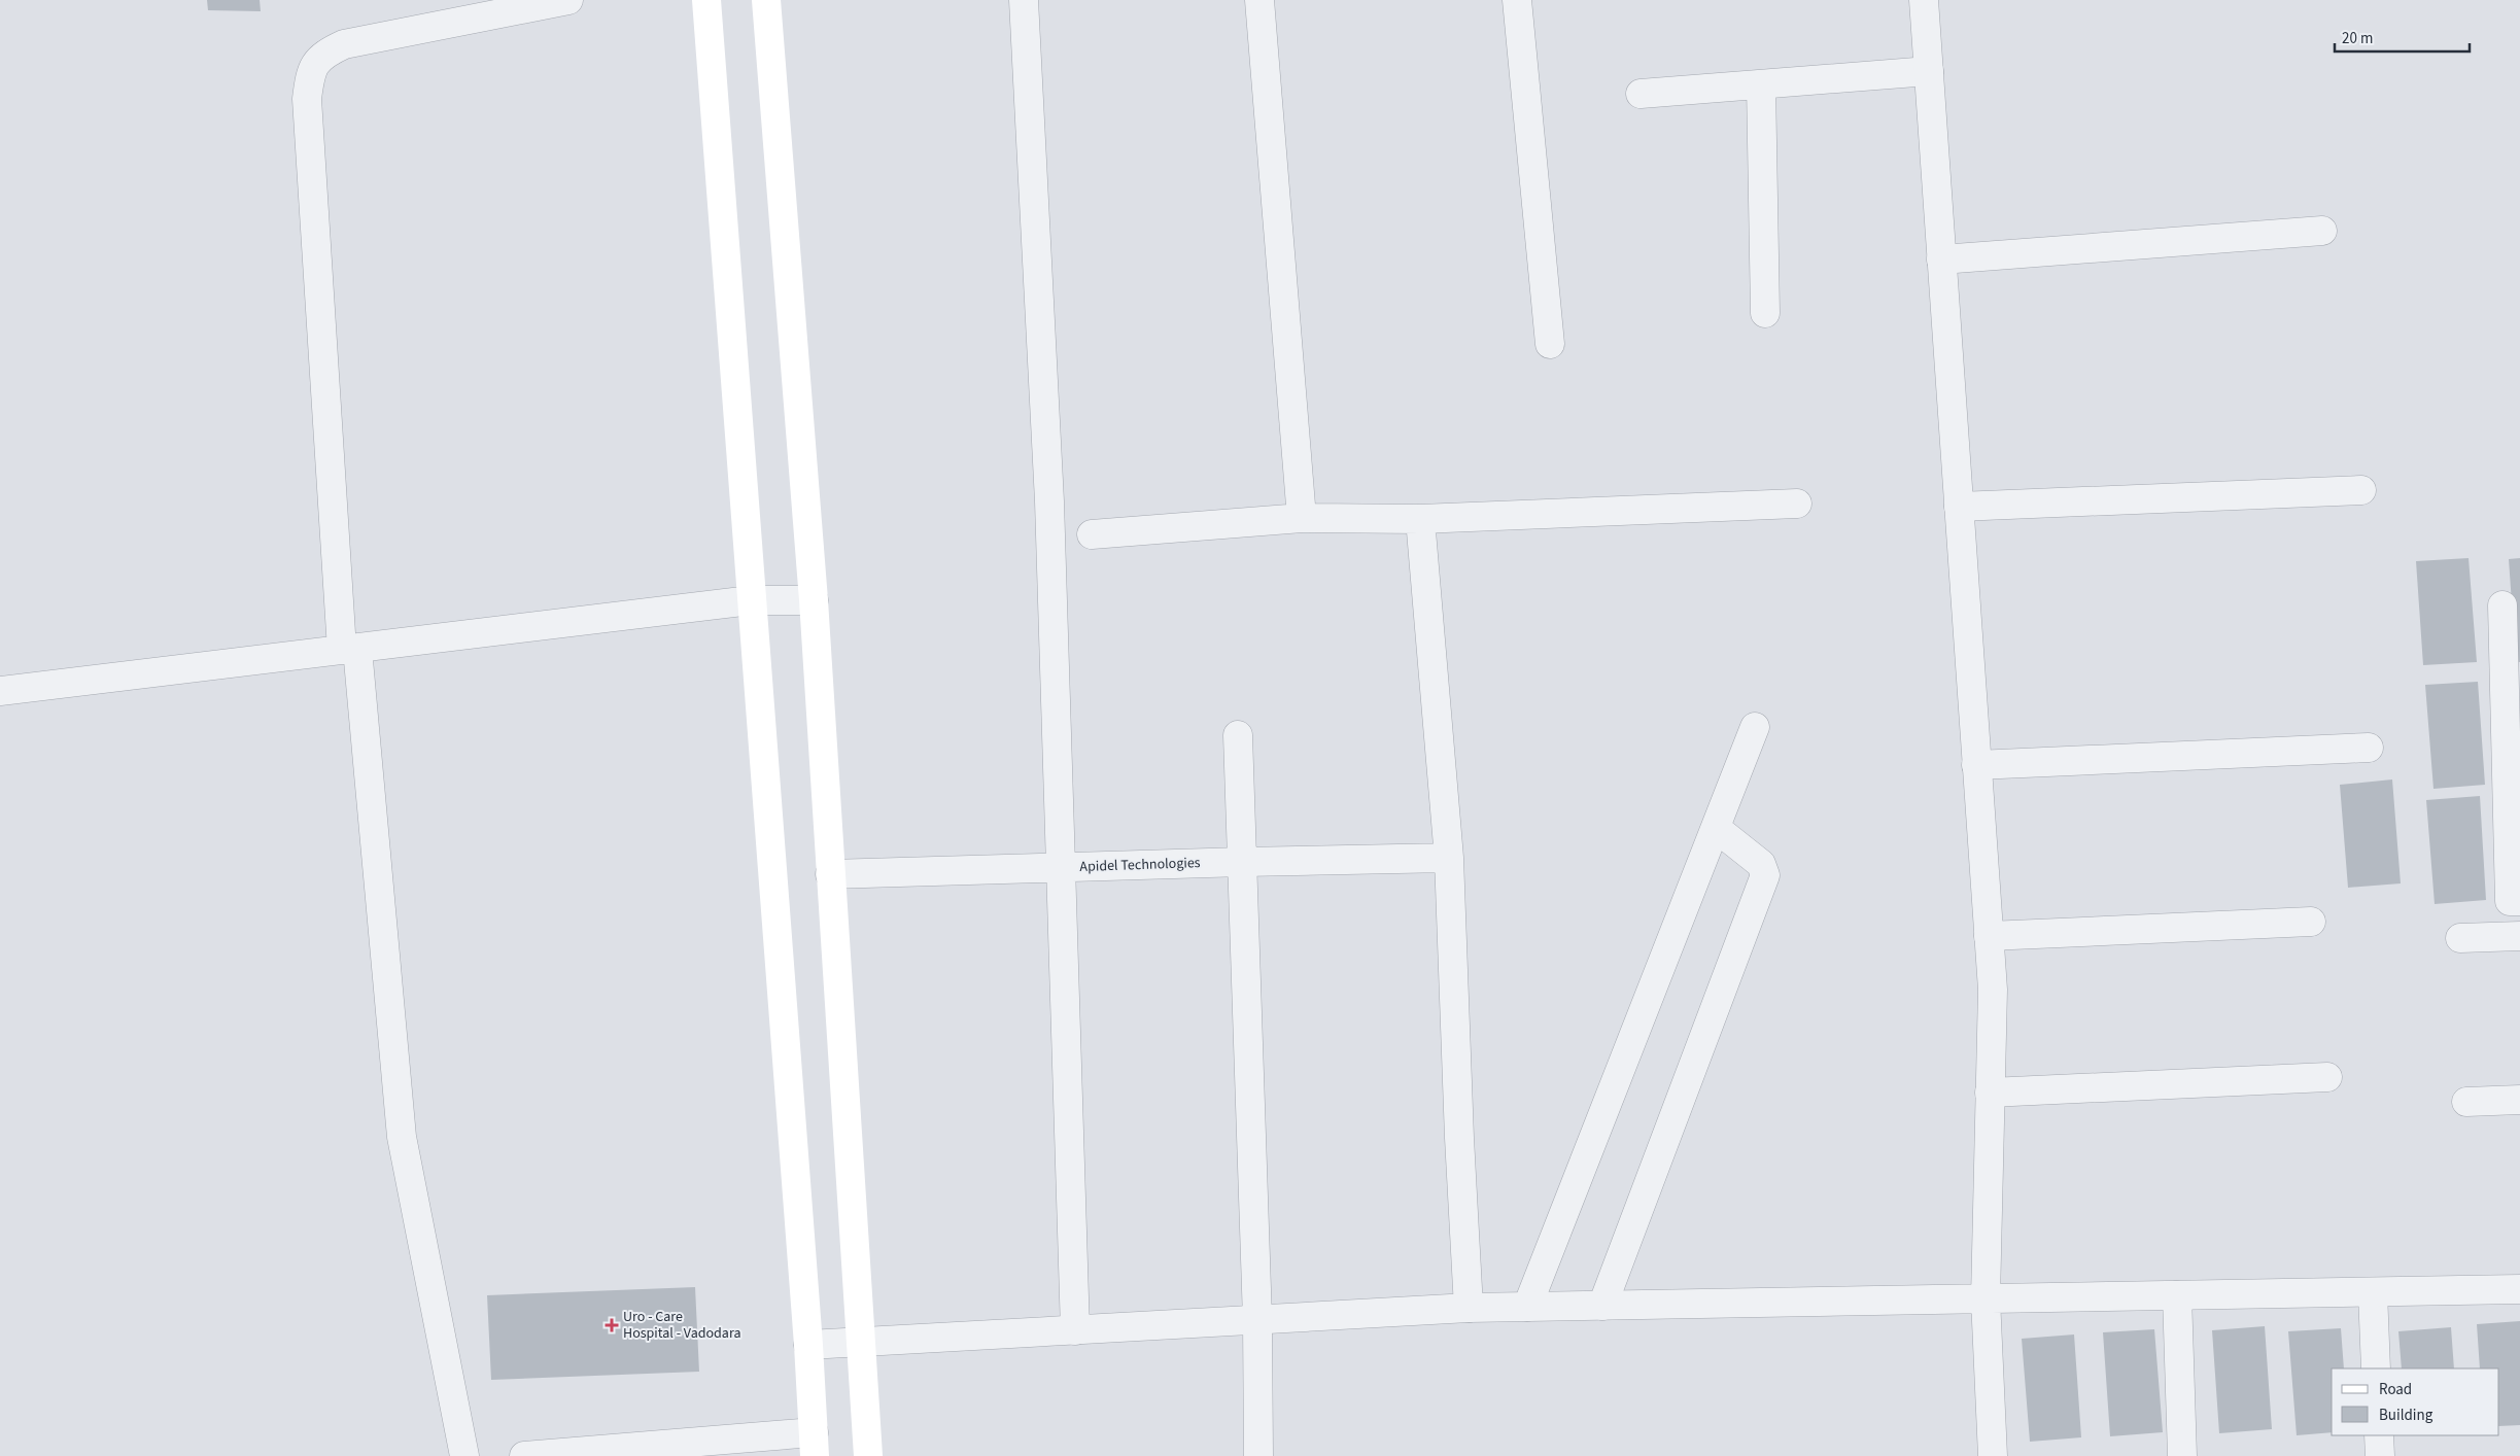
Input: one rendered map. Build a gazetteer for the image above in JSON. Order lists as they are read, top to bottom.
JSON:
{
  "streets": {
    "street": ["Apidel Technologies"]
  },
  "places": {
    "health": ["Uro - Care Hospital - Vadodara"]
  },
  "legend": ["Road", "Building"],
  "scale_bar": "20 m"
}
